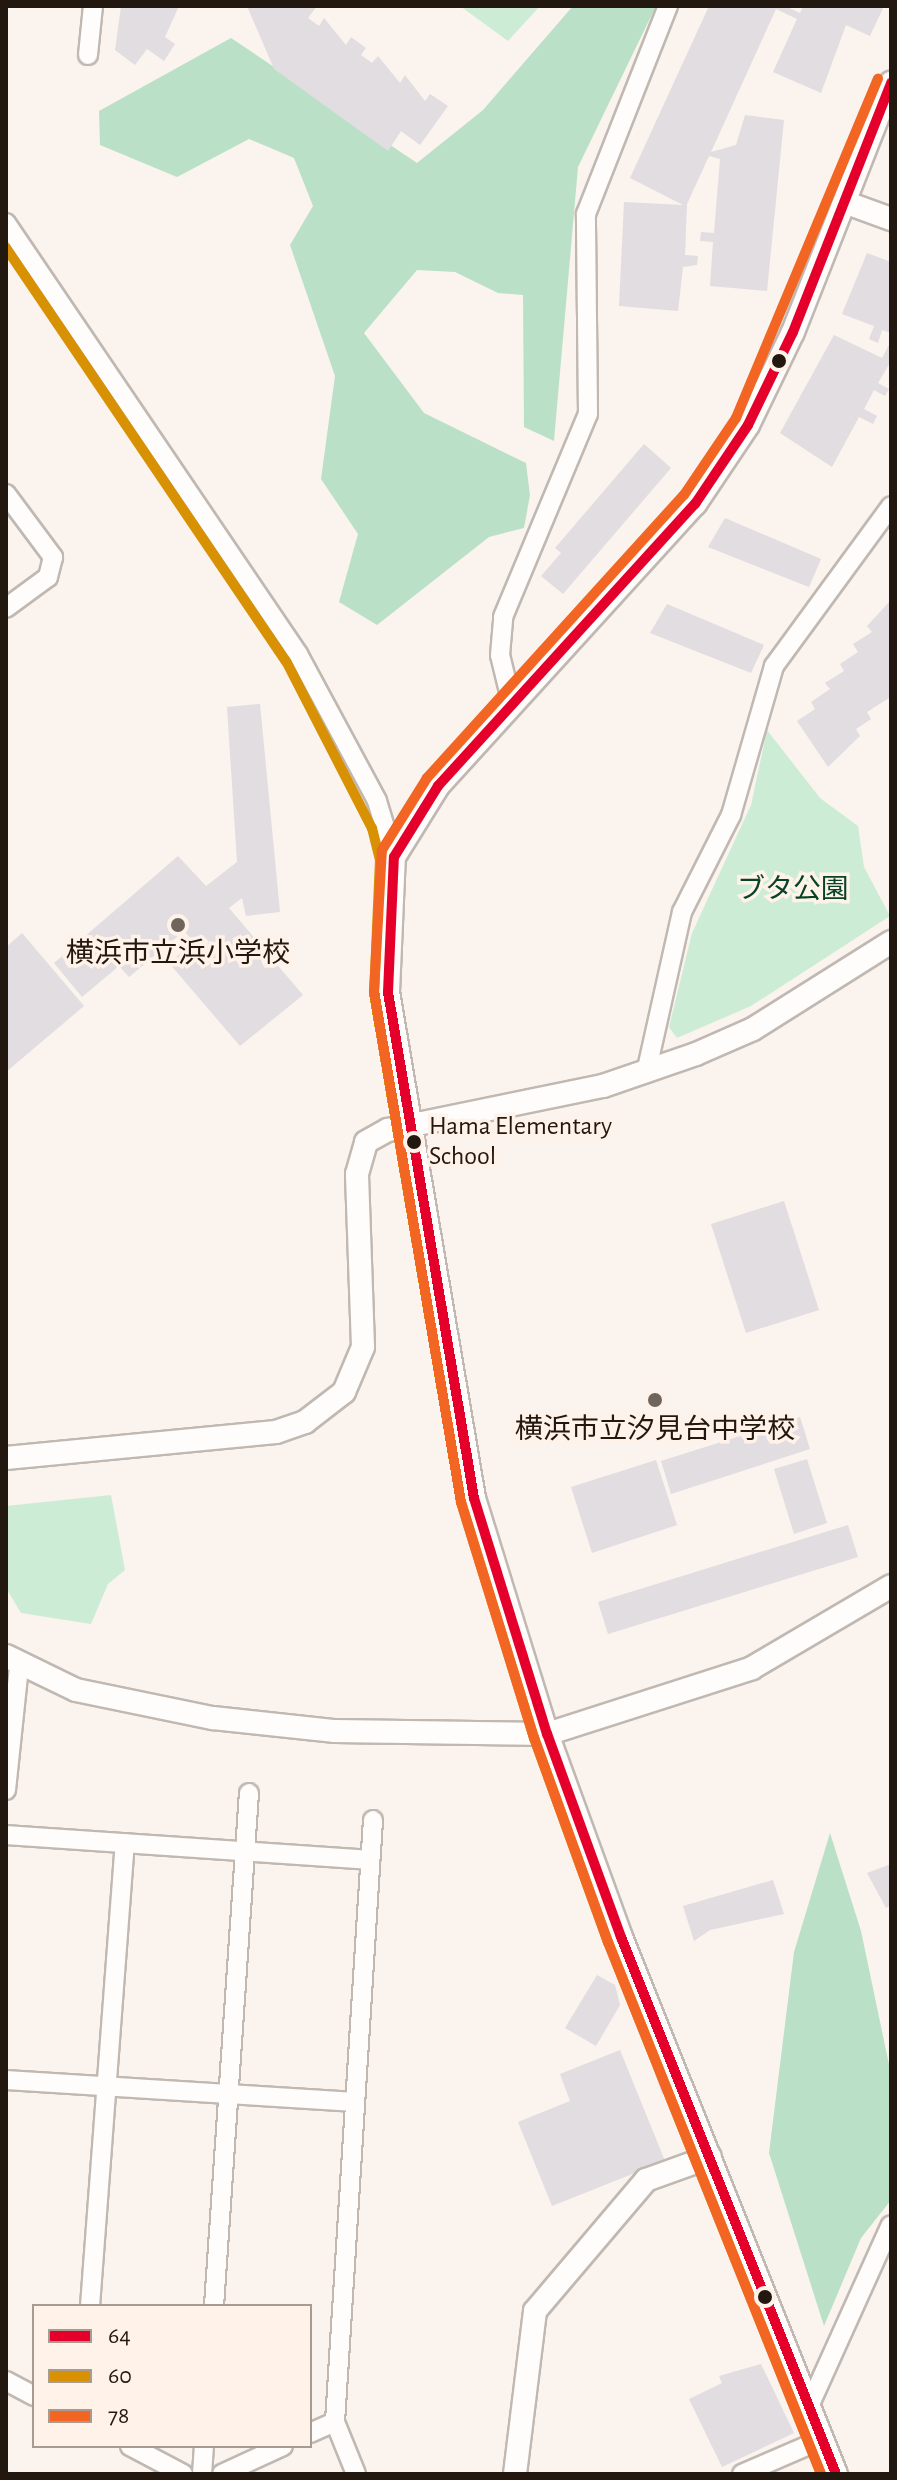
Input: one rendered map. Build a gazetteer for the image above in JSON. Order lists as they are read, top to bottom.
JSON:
{
  "parks": ["ブタ公園"],
  "places": ["横浜市立浜小学校", "Hama Elementary School", "横浜市立汐見台中学校"],
  "lines": ["transit line 78", "transit line 64", "transit line 60"],
  "legend": ["64", "60", "78"]
}
